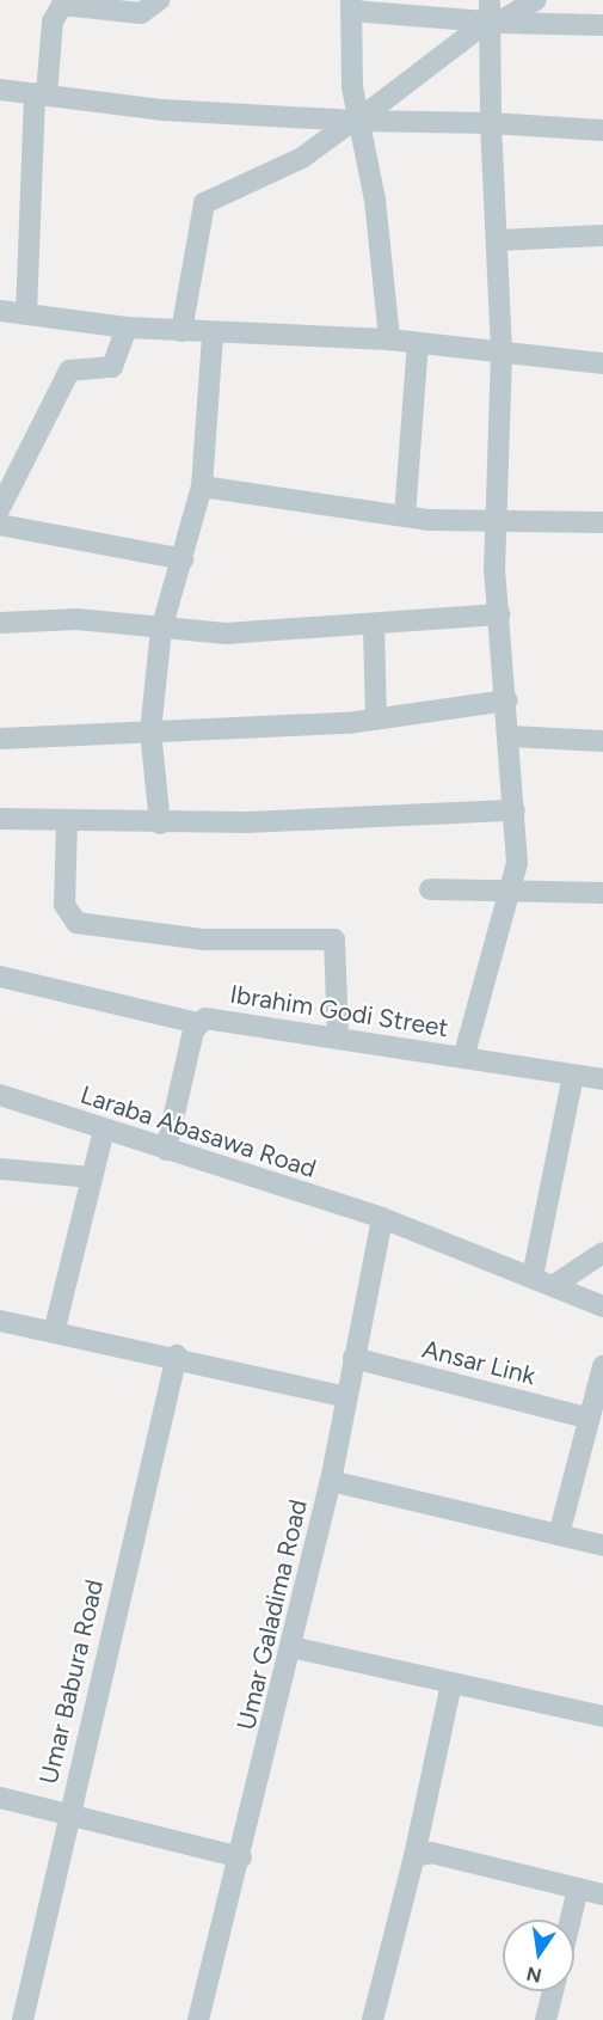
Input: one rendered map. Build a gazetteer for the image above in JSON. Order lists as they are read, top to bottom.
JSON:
{
  "streets": {
    "street": [
      "Ibrahim Godi Street",
      "Laraba Abasawa Road",
      "Ansar Link",
      "Umar Galadima Road",
      "Umar Babura Road"
    ]
  },
  "crossings": [
    ["Ibrahim Godi Street", "Laraba Abasawa Road"],
    ["Laraba Abasawa Road", "Umar Galadima Road"],
    ["Ansar Link", "Umar Galadima Road"]
  ],
  "north": "bottom"
}
